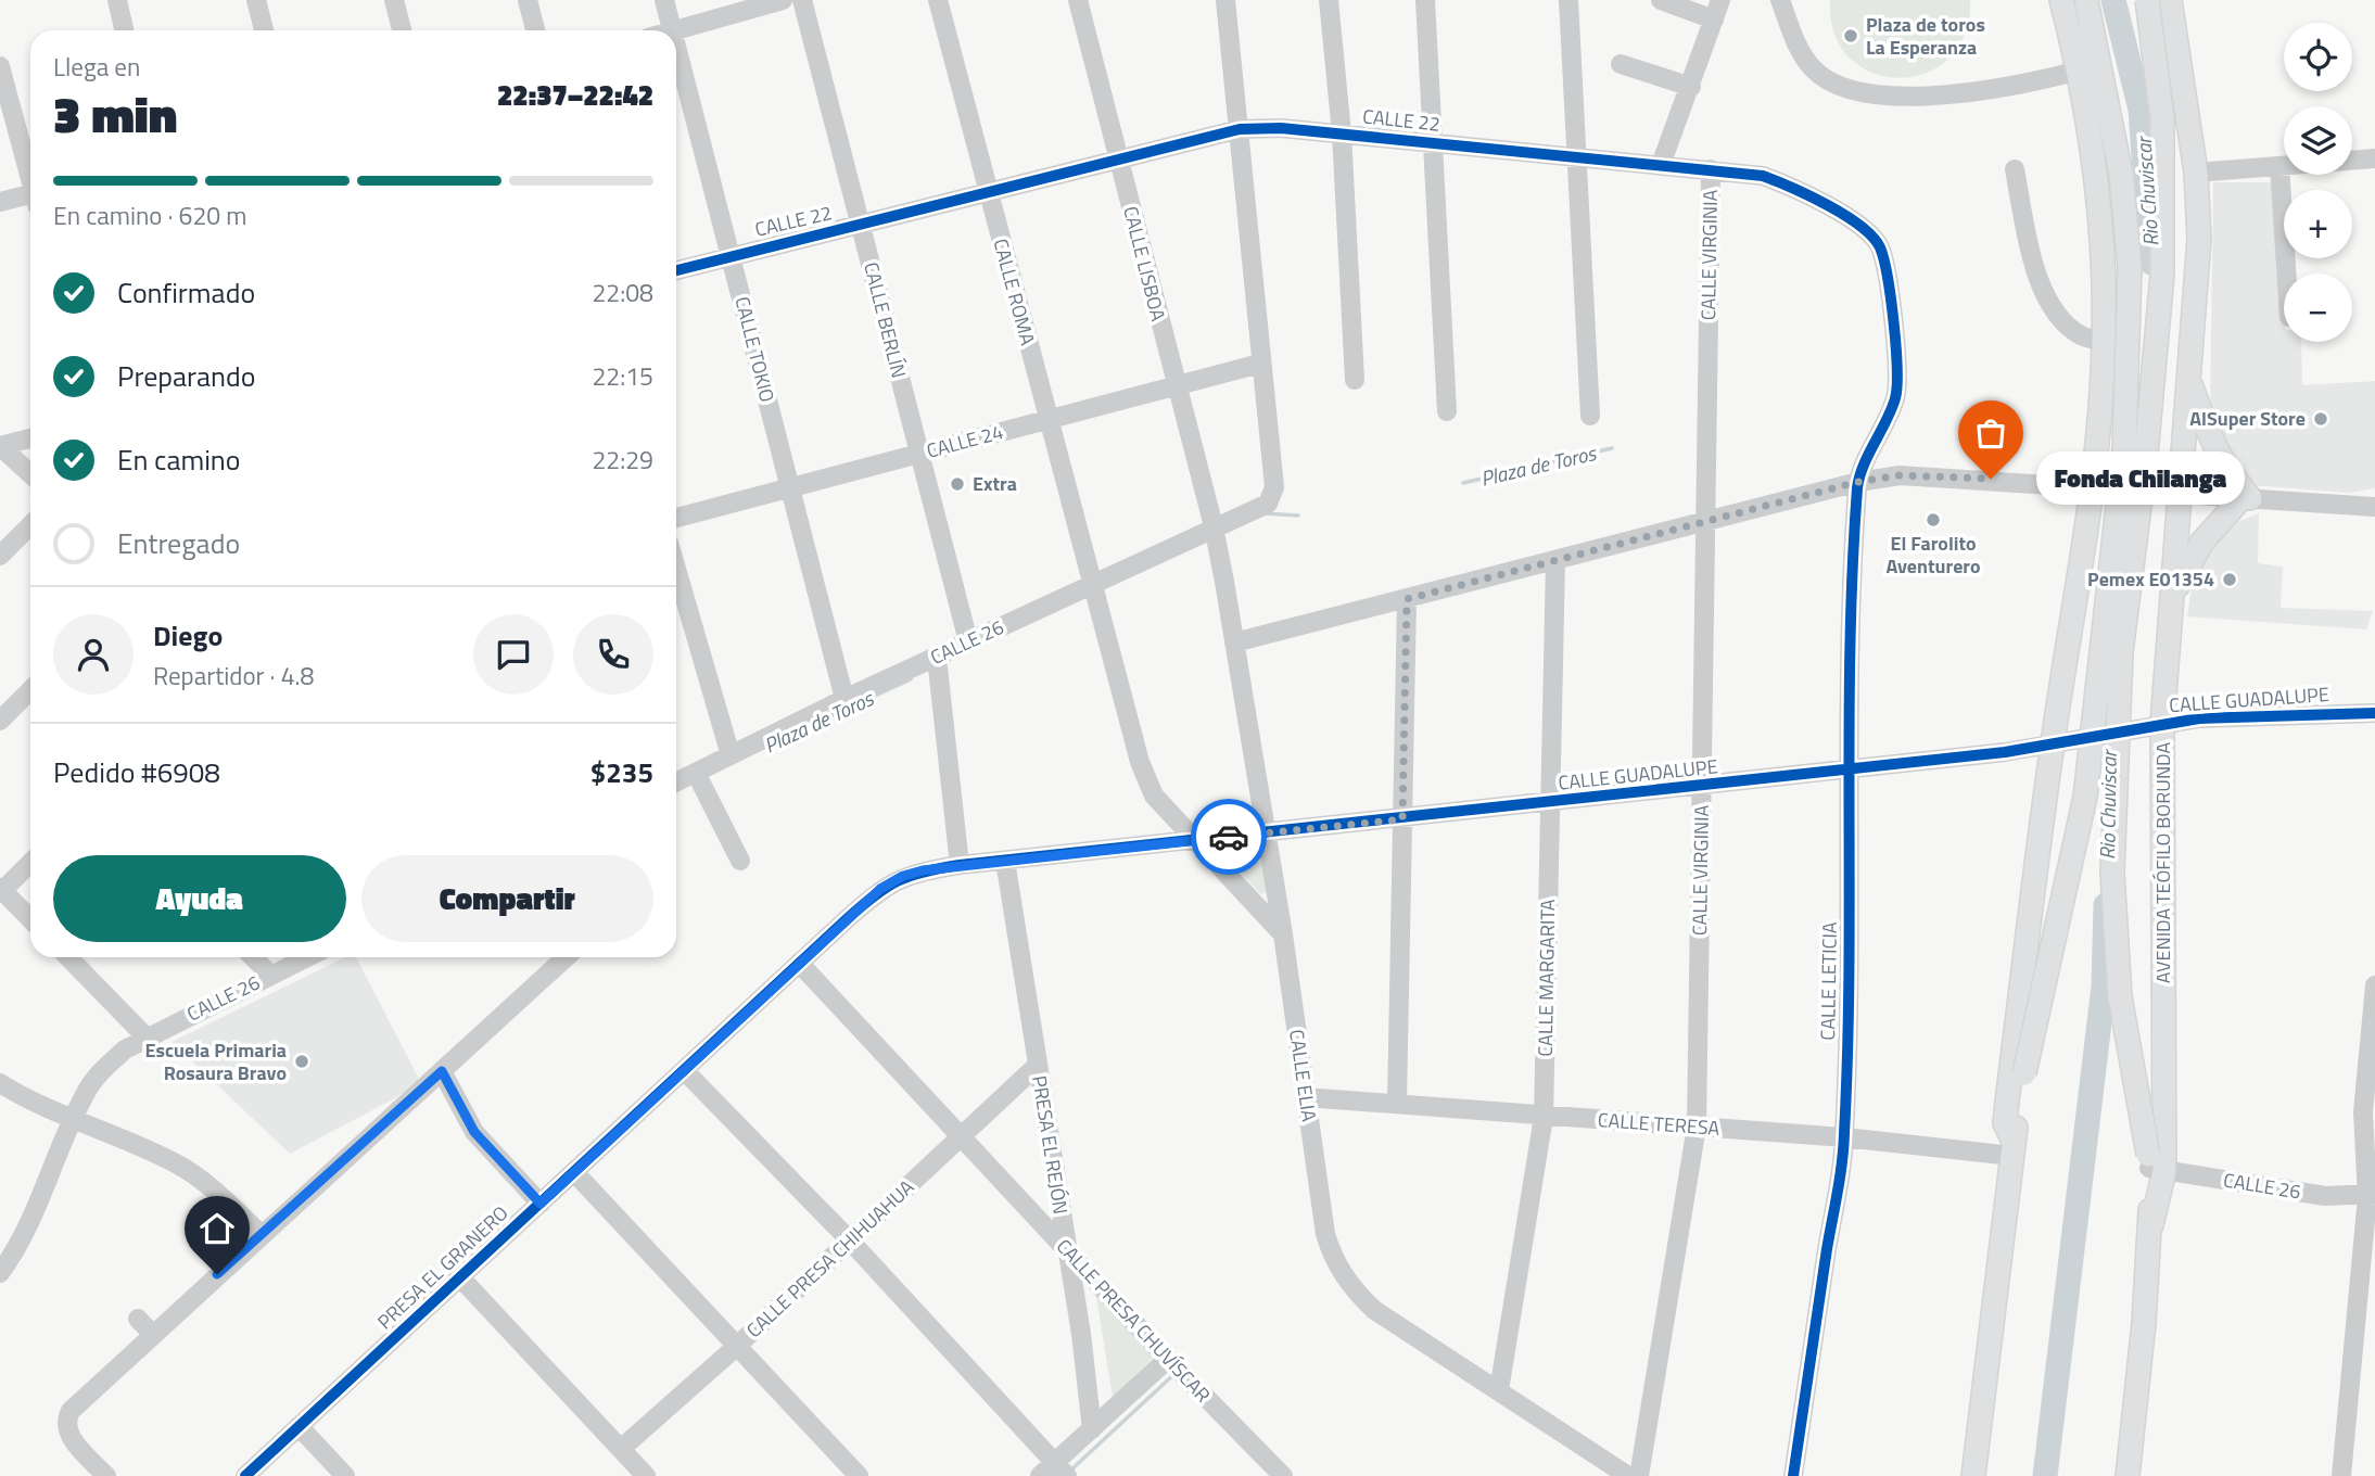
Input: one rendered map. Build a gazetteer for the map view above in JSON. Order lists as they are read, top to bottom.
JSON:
{
  "streets": {
    "main road": ["AVENIDA TEÓFILO BORUNDA"],
    "street": [
      "CALLE 22",
      "CALLE VIRGINIA",
      "CALLE LISBOA",
      "CALLE ROMA",
      "CALLE BERLÍN",
      "CALLE TOKIO",
      "CALLE 24",
      "CALLE 26",
      "CALLE GUADALUPE",
      "CALLE MARGARITA",
      "CALLE LETICIA",
      "CALLE ELIA",
      "CALLE TERESA",
      "PRESA EL REJÓN",
      "CALLE PRESA CHIHUAHUA",
      "PRESA EL GRANERO",
      "CALLE PRESA CHUVÍSCAR"
    ]
  },
  "crossings": [
    ["CALLE 22", "CALLE VIRGINIA"],
    ["CALLE 22", "CALLE LISBOA"],
    ["CALLE 22", "CALLE ROMA"],
    ["CALLE 22", "CALLE BERLÍN"],
    ["CALLE 22", "CALLE TOKIO"],
    ["CALLE 22", "CALLE LETICIA"],
    ["CALLE VIRGINIA", "CALLE GUADALUPE"],
    ["CALLE VIRGINIA", "CALLE TERESA"],
    ["CALLE LISBOA", "CALLE 24"],
    ["CALLE LISBOA", "CALLE 26"],
    ["CALLE LISBOA", "CALLE ELIA"],
    ["CALLE ROMA", "CALLE 24"],
    ["CALLE ROMA", "CALLE 26"],
    ["CALLE ROMA", "CALLE GUADALUPE"],
    ["CALLE ROMA", "CALLE ELIA"],
    ["CALLE BERLÍN", "CALLE 24"],
    ["CALLE BERLÍN", "CALLE 26"],
    ["CALLE TOKIO", "CALLE 24"],
    ["CALLE TOKIO", "CALLE 26"],
    ["CALLE 24", "CALLE 26"],
    ["CALLE 26", "AVENIDA TEÓFILO BORUNDA"],
    ["CALLE 26", "CALLE ELIA"],
    ["CALLE GUADALUPE", "AVENIDA TEÓFILO BORUNDA"],
    ["CALLE GUADALUPE", "CALLE MARGARITA"],
    ["CALLE GUADALUPE", "CALLE LETICIA"],
    ["CALLE GUADALUPE", "CALLE ELIA"],
    ["CALLE GUADALUPE", "PRESA EL REJÓN"],
    ["CALLE GUADALUPE", "PRESA EL GRANERO"],
    ["CALLE MARGARITA", "CALLE ELIA"],
    ["CALLE MARGARITA", "CALLE TERESA"],
    ["CALLE LETICIA", "CALLE TERESA"],
    ["CALLE ELIA", "CALLE TERESA"],
    ["PRESA EL REJÓN", "CALLE PRESA CHIHUAHUA"],
    ["PRESA EL REJÓN", "CALLE PRESA CHUVÍSCAR"],
    ["CALLE PRESA CHIHUAHUA", "CALLE PRESA CHUVÍSCAR"],
    ["PRESA EL GRANERO", "CALLE PRESA CHUVÍSCAR"]
  ],
  "water": ["Rio Chuviscar", "Plaza de Toros"],
  "places": [
    "Plaza de toros La Esperanza",
    "AlSuper Store",
    "Fonda Chilanga",
    "Extra",
    "El Farolito Aventurero",
    "Pemex E01354",
    "Escuela Primaria Rosaura Bravo"
  ],
  "page": {
    "map_buttons": ["+", "−"],
    "heading": ["3 min", "Llega en", "22:37–22:42"],
    "panel": [
      "Diego",
      "Repartidor · 4.8",
      "Pedido #6908",
      "$235"
    ],
    "bar": "En camino · 620 m",
    "list": [
      ["Confirmado", "22:08"],
      ["Preparando", "22:15"],
      ["En camino", "22:29"],
      "Entregado"
    ],
    "bubble": "Fonda Chilanga",
    "buttons": ["Ayuda", "Compartir"]
  }
}
